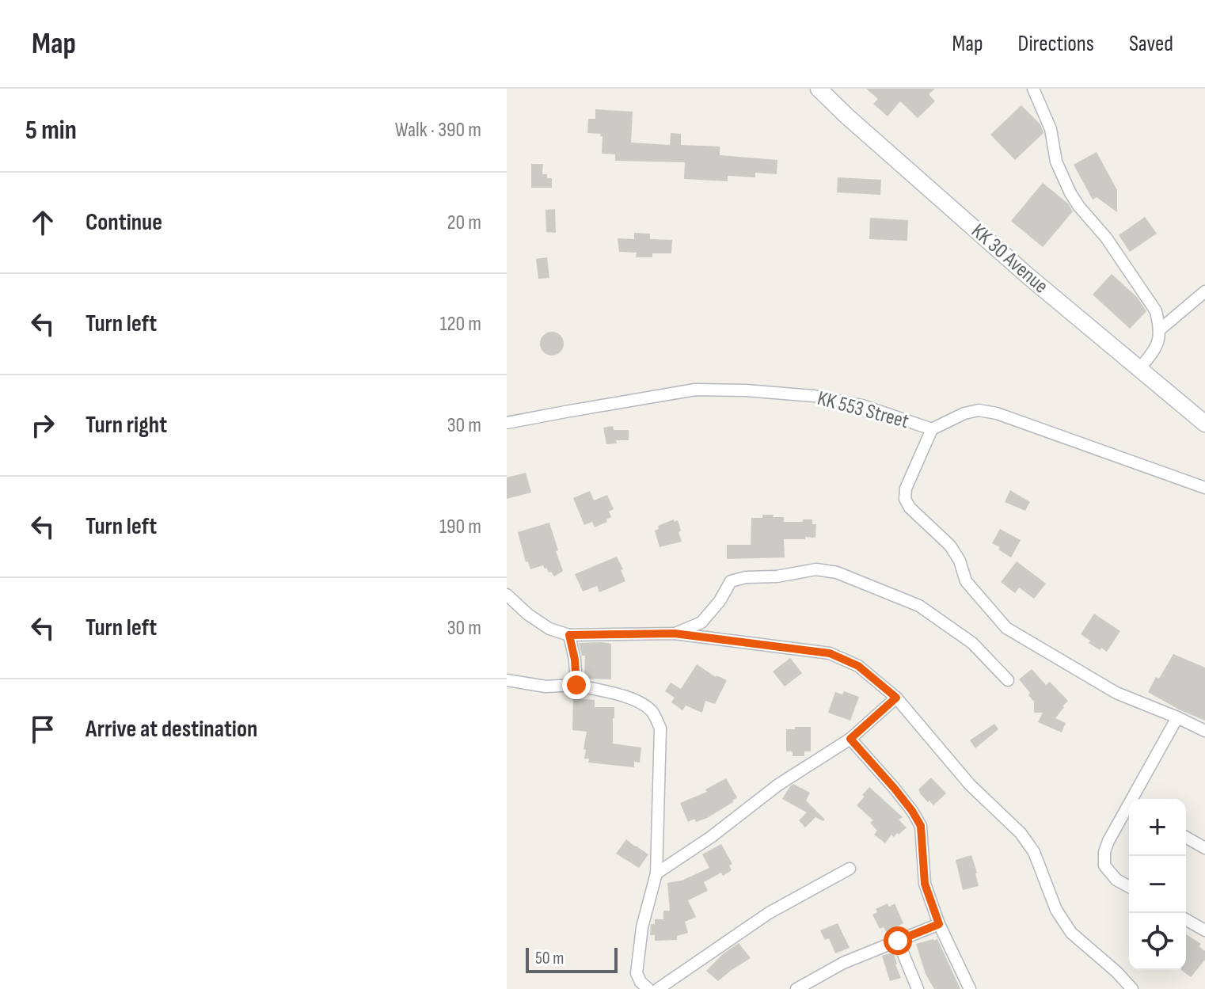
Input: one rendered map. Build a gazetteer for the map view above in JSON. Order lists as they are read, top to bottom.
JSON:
{
  "streets": {
    "main road": ["KK 30 Avenue"],
    "street": ["KK 553 Street"]
  },
  "scale_bar": "50 m",
  "page": {
    "header": "Map",
    "nav": ["Map", "Directions", "Saved"],
    "heading": ["5 min", "Walk · 390 m"],
    "list": [
      ["Continue", "20 m"],
      ["Turn left", "120 m"],
      ["Turn right", "30 m"],
      ["Turn left", "190 m"],
      ["Turn left", "30 m"],
      "Arrive at destination"
    ],
    "map_buttons": ["+", "−"],
    "scale": "50 m"
  }
}
